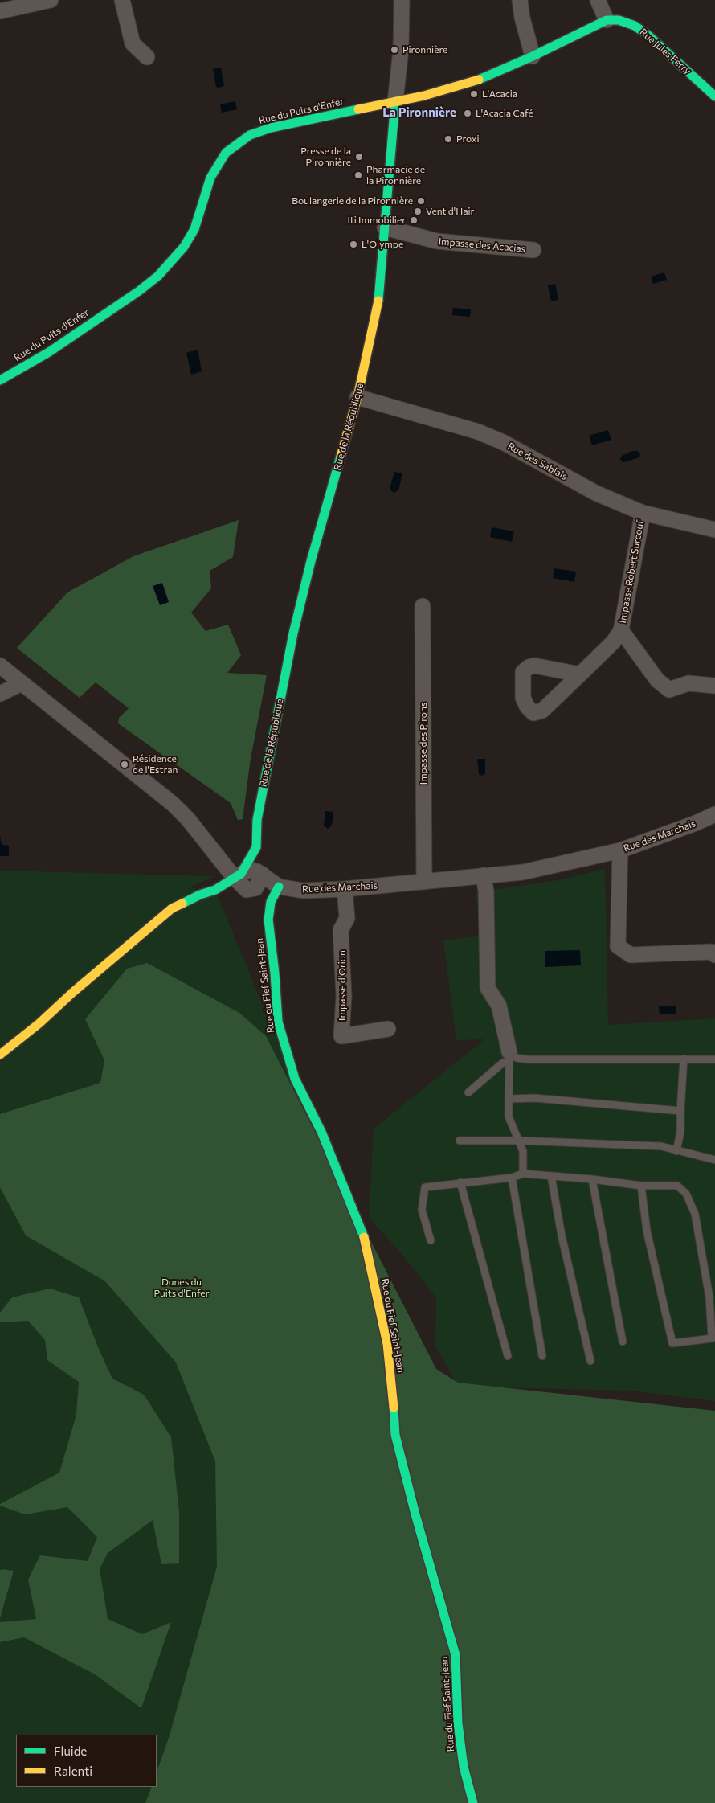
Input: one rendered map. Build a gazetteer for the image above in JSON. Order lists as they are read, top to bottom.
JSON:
{
  "streets": {
    "street": [
      "Rue Jules Ferry",
      "Rue du Puits d'Enfer",
      "Impasse des Acacias",
      "Rue de la République",
      "Rue des Sablais",
      "Impasse Robert Surcouf",
      "Impasse des Pirons",
      "Rue des Marchais",
      "Rue du Fief Saint-Jean",
      "Impasse d'Orion"
    ]
  },
  "crossings": [
    ["Rue Jules Ferry", "Rue du Puits d'Enfer"],
    ["Rue du Puits d'Enfer", "Rue de la République"],
    ["Impasse des Acacias", "Rue de la République"],
    ["Rue de la République", "Rue des Sablais"],
    ["Rue de la République", "Rue des Marchais"],
    ["Rue des Sablais", "Impasse Robert Surcouf"],
    ["Impasse des Pirons", "Rue des Marchais"],
    ["Rue des Marchais", "Rue du Fief Saint-Jean"],
    ["Rue des Marchais", "Impasse d'Orion"]
  ],
  "districts": ["La Pironnière"],
  "parks": ["Dunes du Puits d'Enfer"],
  "places": [
    "Pironnière",
    "L'Acacia",
    "L'Acacia Café",
    "Proxi",
    "Presse de la Pironnière",
    "Pharmacie de la Pironnière",
    "Boulangerie de la Pironnière",
    "Vent d'Hair",
    "Iti Immobilier",
    "L'Olympe",
    "Résidence de l'Estran"
  ],
  "legend": ["Fluide", "Ralenti"]
}
